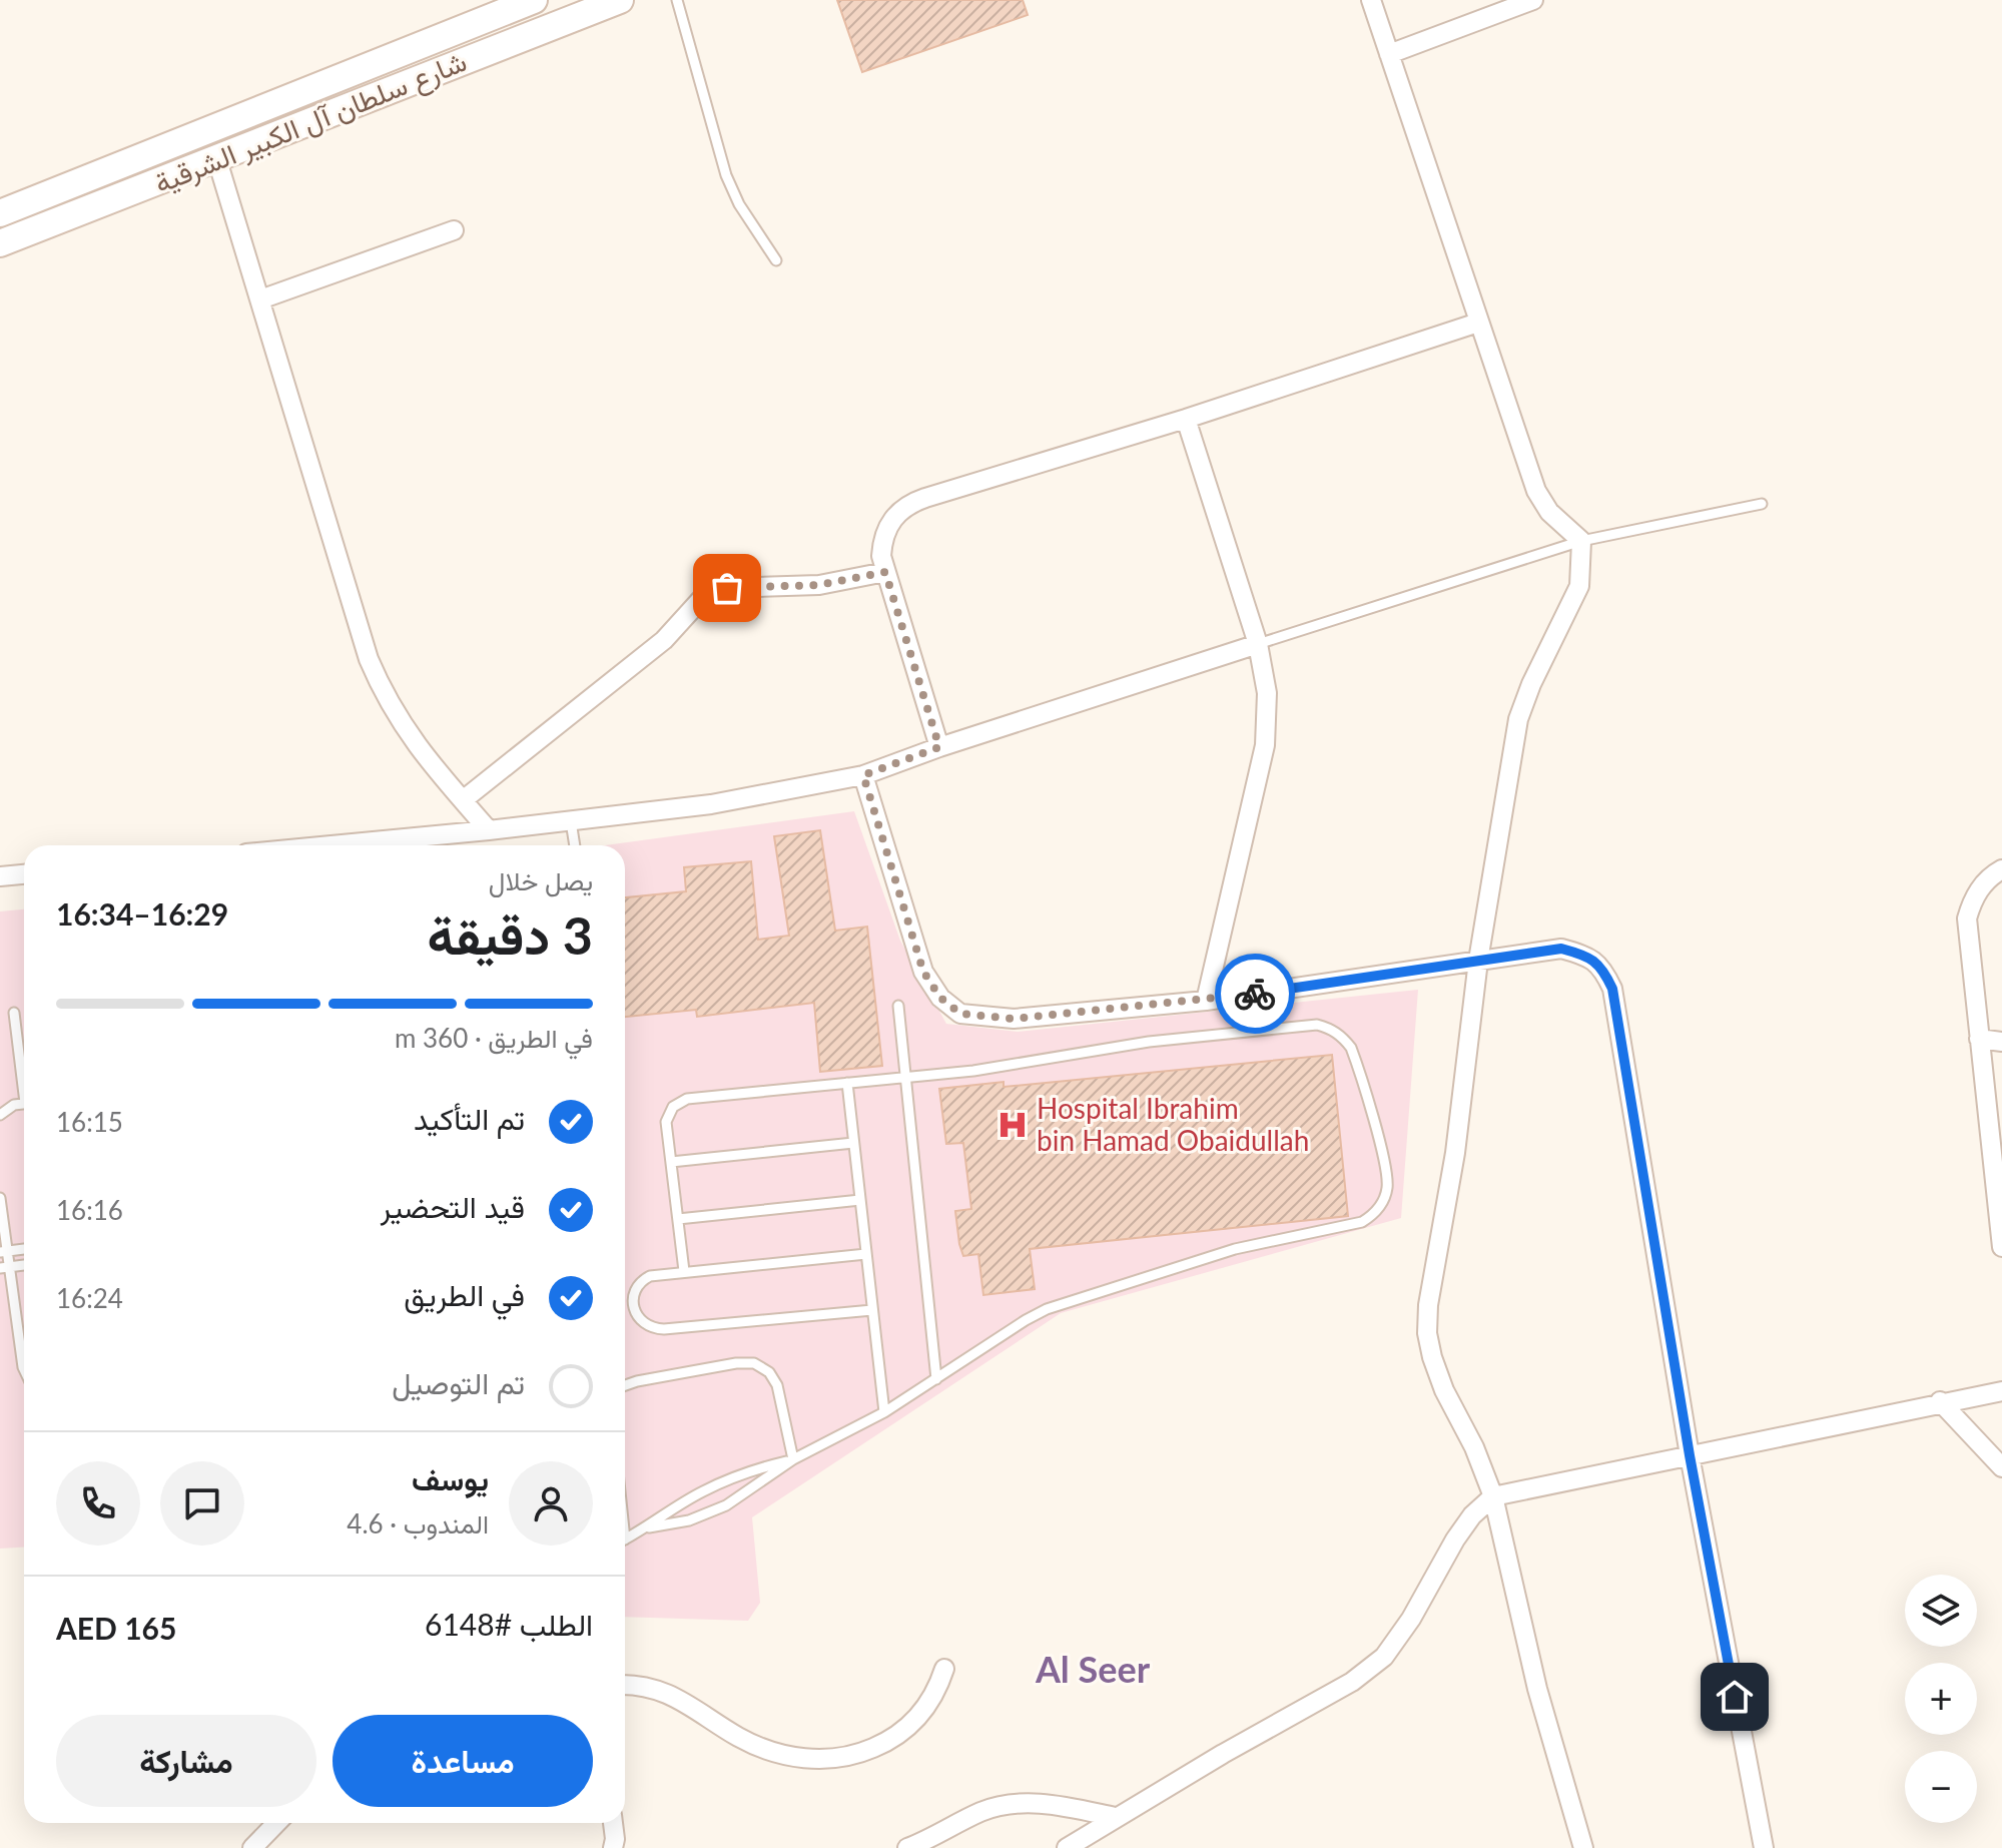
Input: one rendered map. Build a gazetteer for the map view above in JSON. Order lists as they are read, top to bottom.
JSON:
{
  "streets": {
    "main road": ["شارع سلطان آل الكبير الشرقية"]
  },
  "districts": ["Al Seer"],
  "places": {
    "hospital": ["Hospital Ibrahim bin Hamad Obaidullah"]
  },
  "page": {
    "heading": ["3 دقيقة", "يصل خلال", "16:29–16:34"],
    "panel": [
      "يوسف",
      "المندوب · 4.6",
      "الطلب #6148",
      "AED 165"
    ],
    "bar": "في الطريق · 360 m",
    "list": [
      ["تم التأكيد", "16:15"],
      ["قيد التحضير", "16:16"],
      ["في الطريق", "16:24"],
      "تم التوصيل"
    ],
    "map_buttons": ["+", "−"],
    "buttons": ["مساعدة", "مشاركة"]
  }
}
